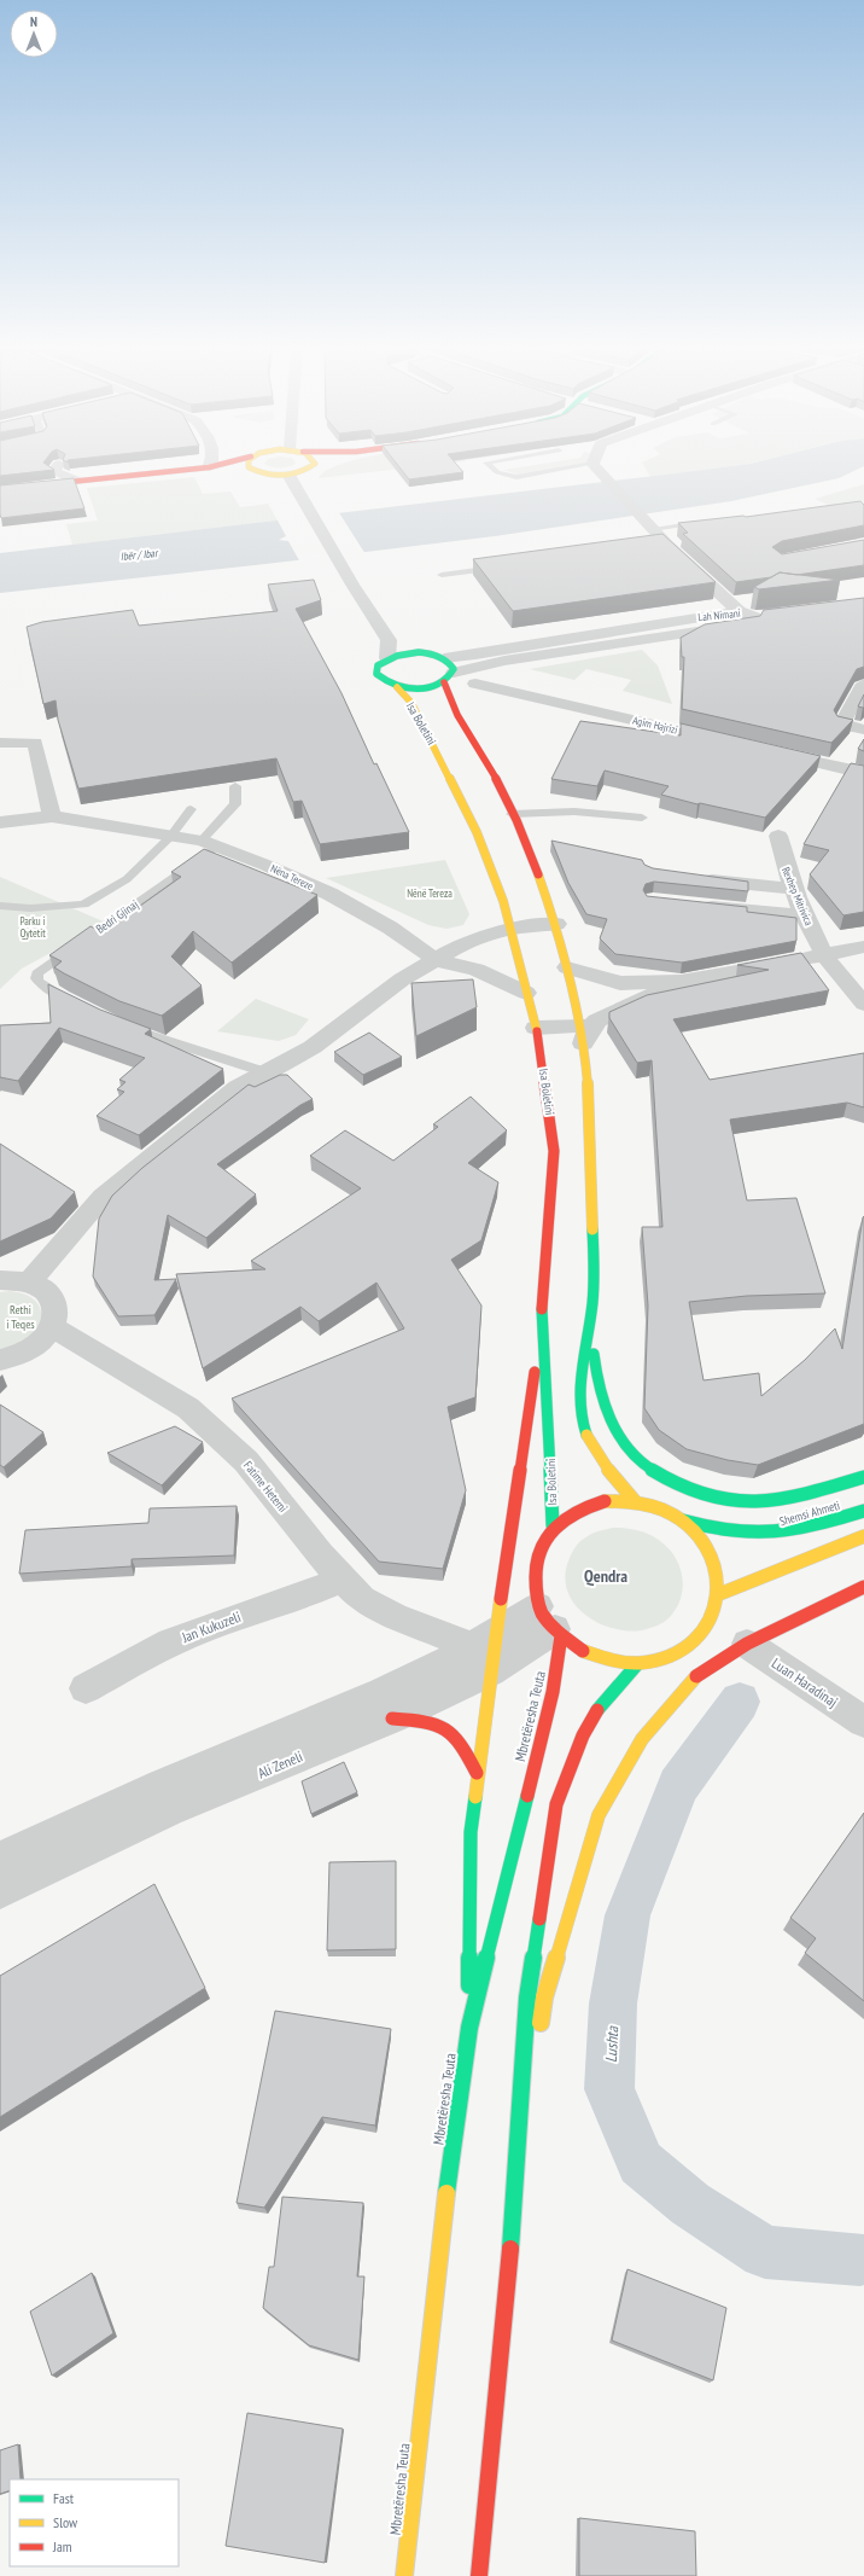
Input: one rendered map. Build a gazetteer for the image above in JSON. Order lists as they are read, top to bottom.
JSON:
{
  "streets": {
    "main road": ["Isa Boletini", "Shemsi Ahmeti", "Mbretëresha Teuta"],
    "street": [
      "Lah Nimani",
      "Agim Hajrizi",
      "Nëna Tereze",
      "Rexhep Mitrivica",
      "Fatime Hetemi",
      "Jan Kukuzeli",
      "Luan Haradinaj",
      "Ali Zeneli"
    ],
    "lane": ["Bedri Gjinaj"]
  },
  "crossings": [
    ["Isa Boletini", "Mbretëresha Teuta"],
    ["Nëna Tereze", "Bedri Gjinaj"],
    ["Fatime Hetemi", "Jan Kukuzeli"],
    ["Fatime Hetemi", "Ali Zeneli"],
    ["Mbretëresha Teuta", "Ali Zeneli"]
  ],
  "districts": ["Qendra"],
  "water": ["Ibër / Ibar", "Lushta"],
  "parks": ["Nënë Tereza", "Parku i Qytetit", "Rethi i Teqes"],
  "legend": ["Fast", "Slow", "Jam"],
  "north": "top"
}
